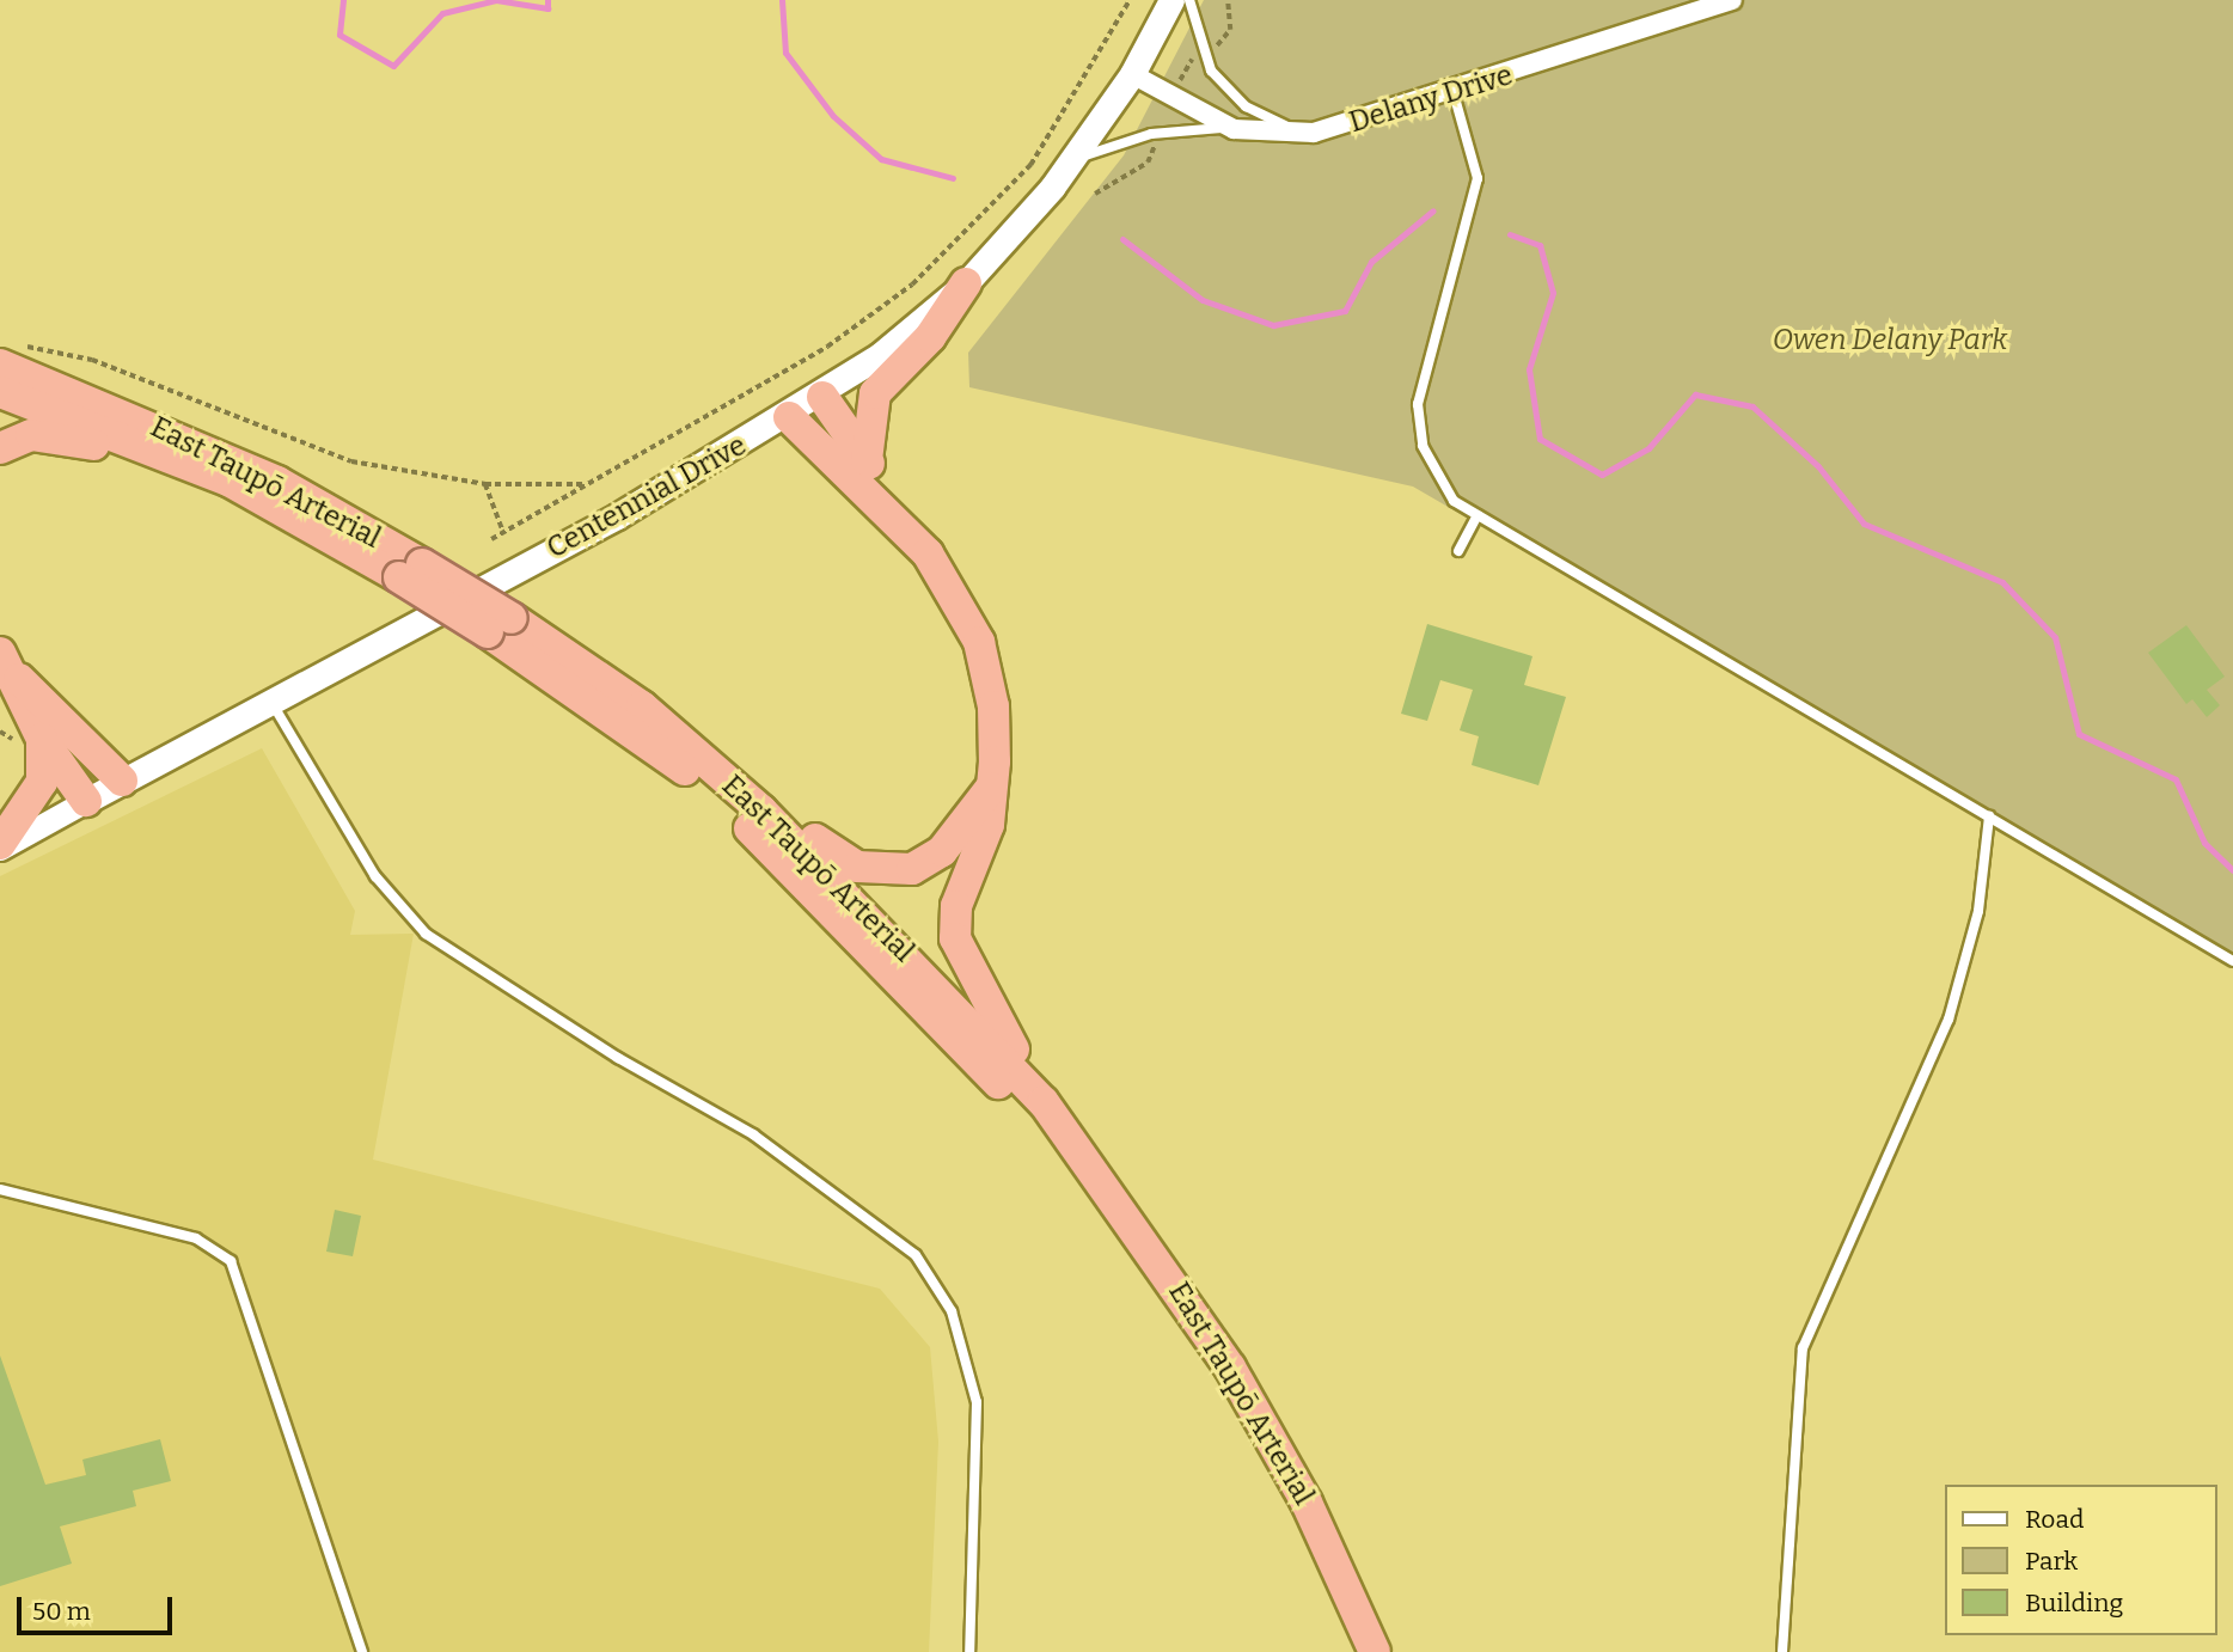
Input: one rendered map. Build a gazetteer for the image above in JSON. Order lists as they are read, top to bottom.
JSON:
{
  "streets": {
    "highway": ["East Taupō Arterial"],
    "main road": ["Centennial Drive"],
    "street": ["Delany Drive"]
  },
  "crossings": [
    ["Delany Drive", "Centennial Drive"]
  ],
  "parks": ["Owen Delany Park"],
  "legend": ["Road", "Park", "Building"],
  "scale_bar": "50 m"
}
